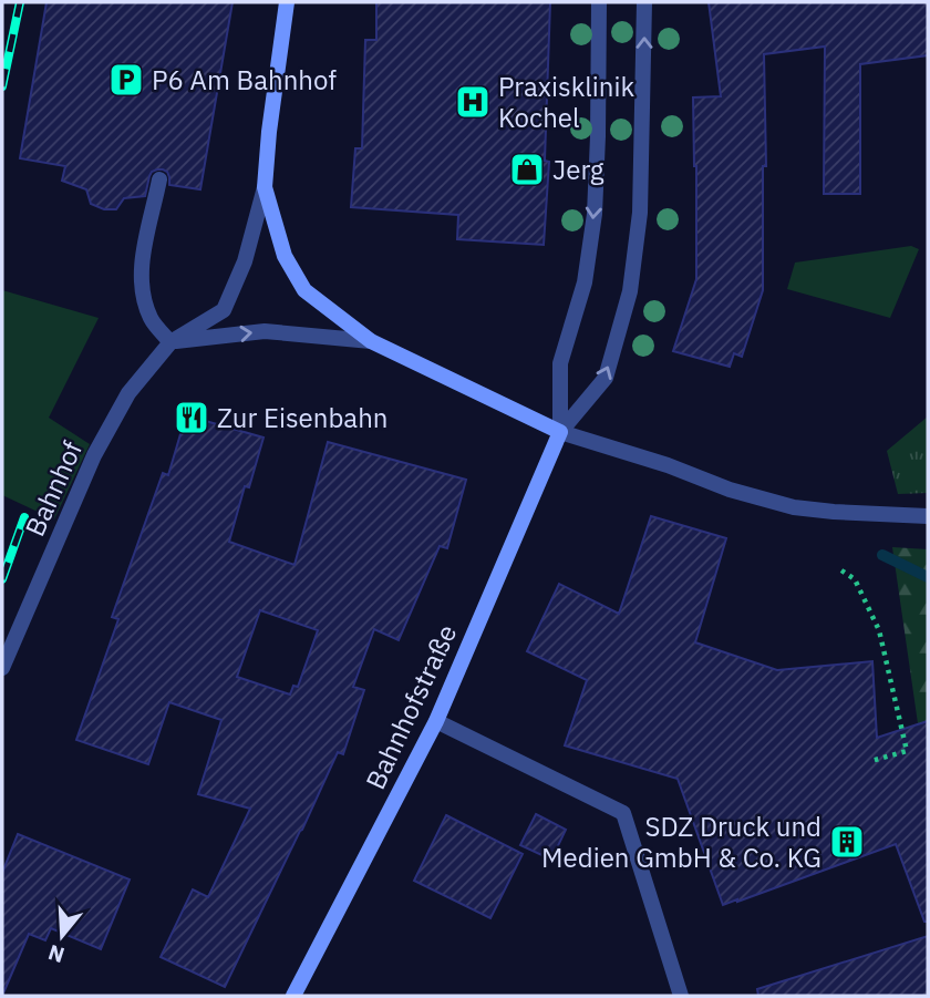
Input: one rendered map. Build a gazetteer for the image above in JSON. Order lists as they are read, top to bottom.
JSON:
{
  "streets": {
    "main road": ["Bahnhofstraße"],
    "street": ["Bahnhof"]
  },
  "places": {
    "parking": ["P6 Am Bahnhof"],
    "hospital": ["Praxisklinik Kochel"],
    "shop": ["Jerg"],
    "restaurant": ["Zur Eisenbahn"],
    "building": ["SDZ Druck und Medien GmbH & Co. KG"]
  },
  "north": "bottom"
}
